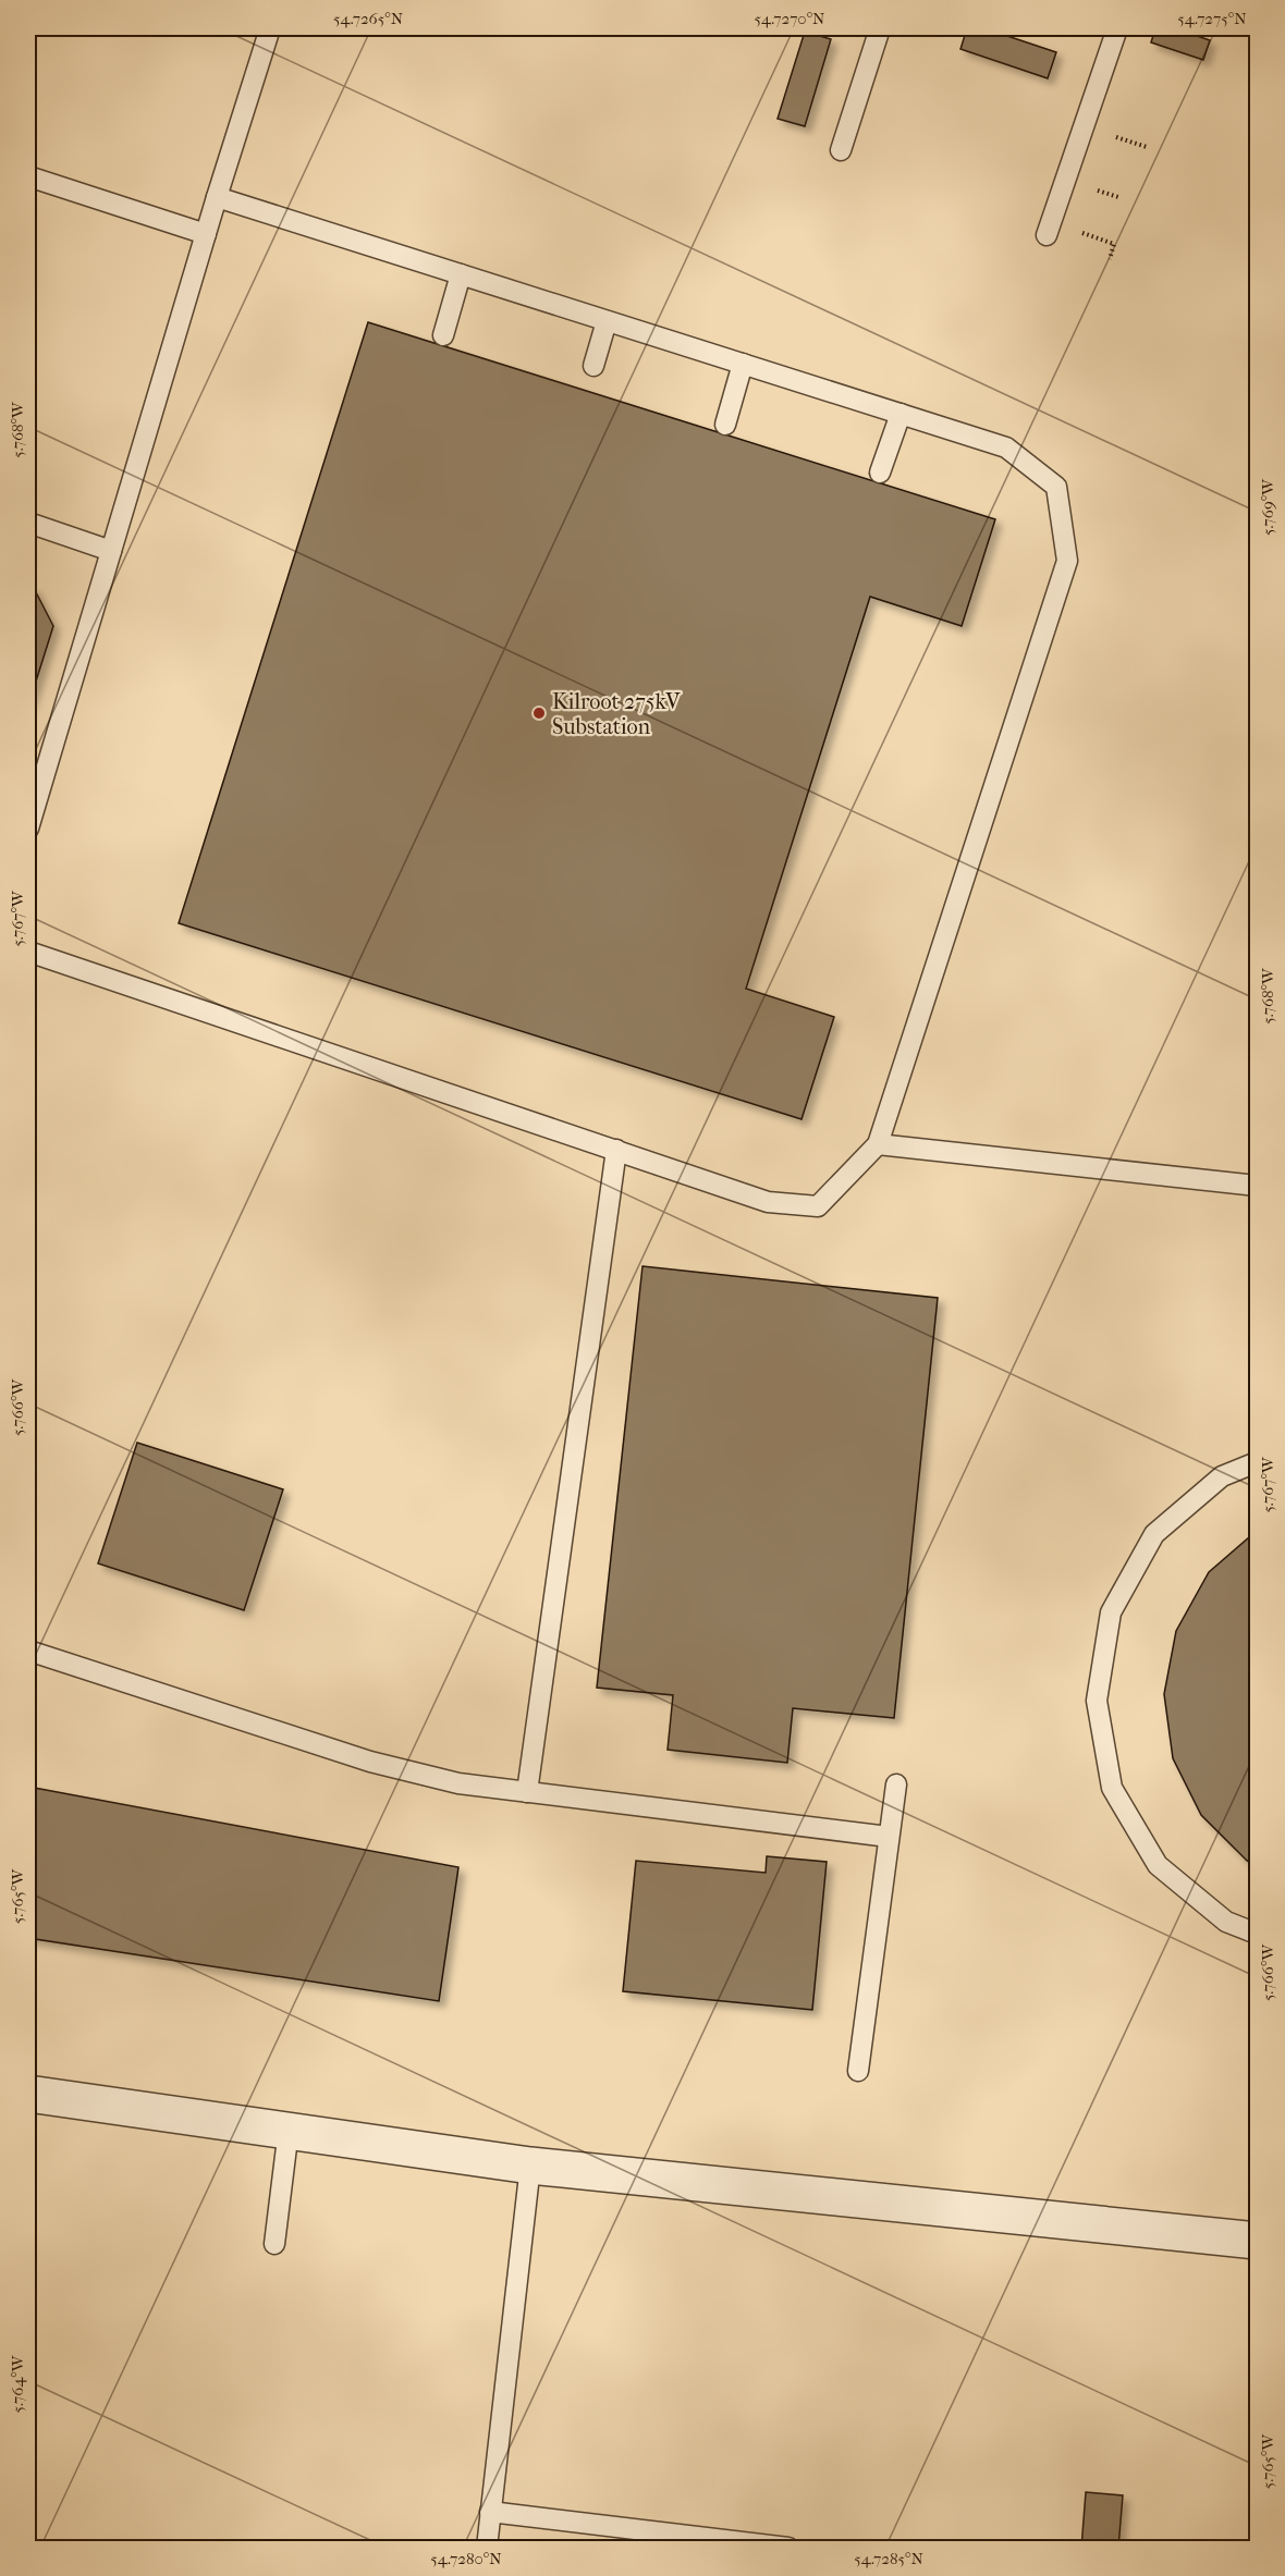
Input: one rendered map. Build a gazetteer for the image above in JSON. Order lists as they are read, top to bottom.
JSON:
{
  "places": ["Kilroot 275kV Substation"],
  "coordinates": [
    "54.7265°N",
    "54.7270°N",
    "54.7275°N",
    "5.768°W",
    "5.769°W",
    "5.767°W",
    "5.766°W",
    "5.765°W",
    "5.764°W",
    "54.7280°N",
    "54.7285°N"
  ]
}
